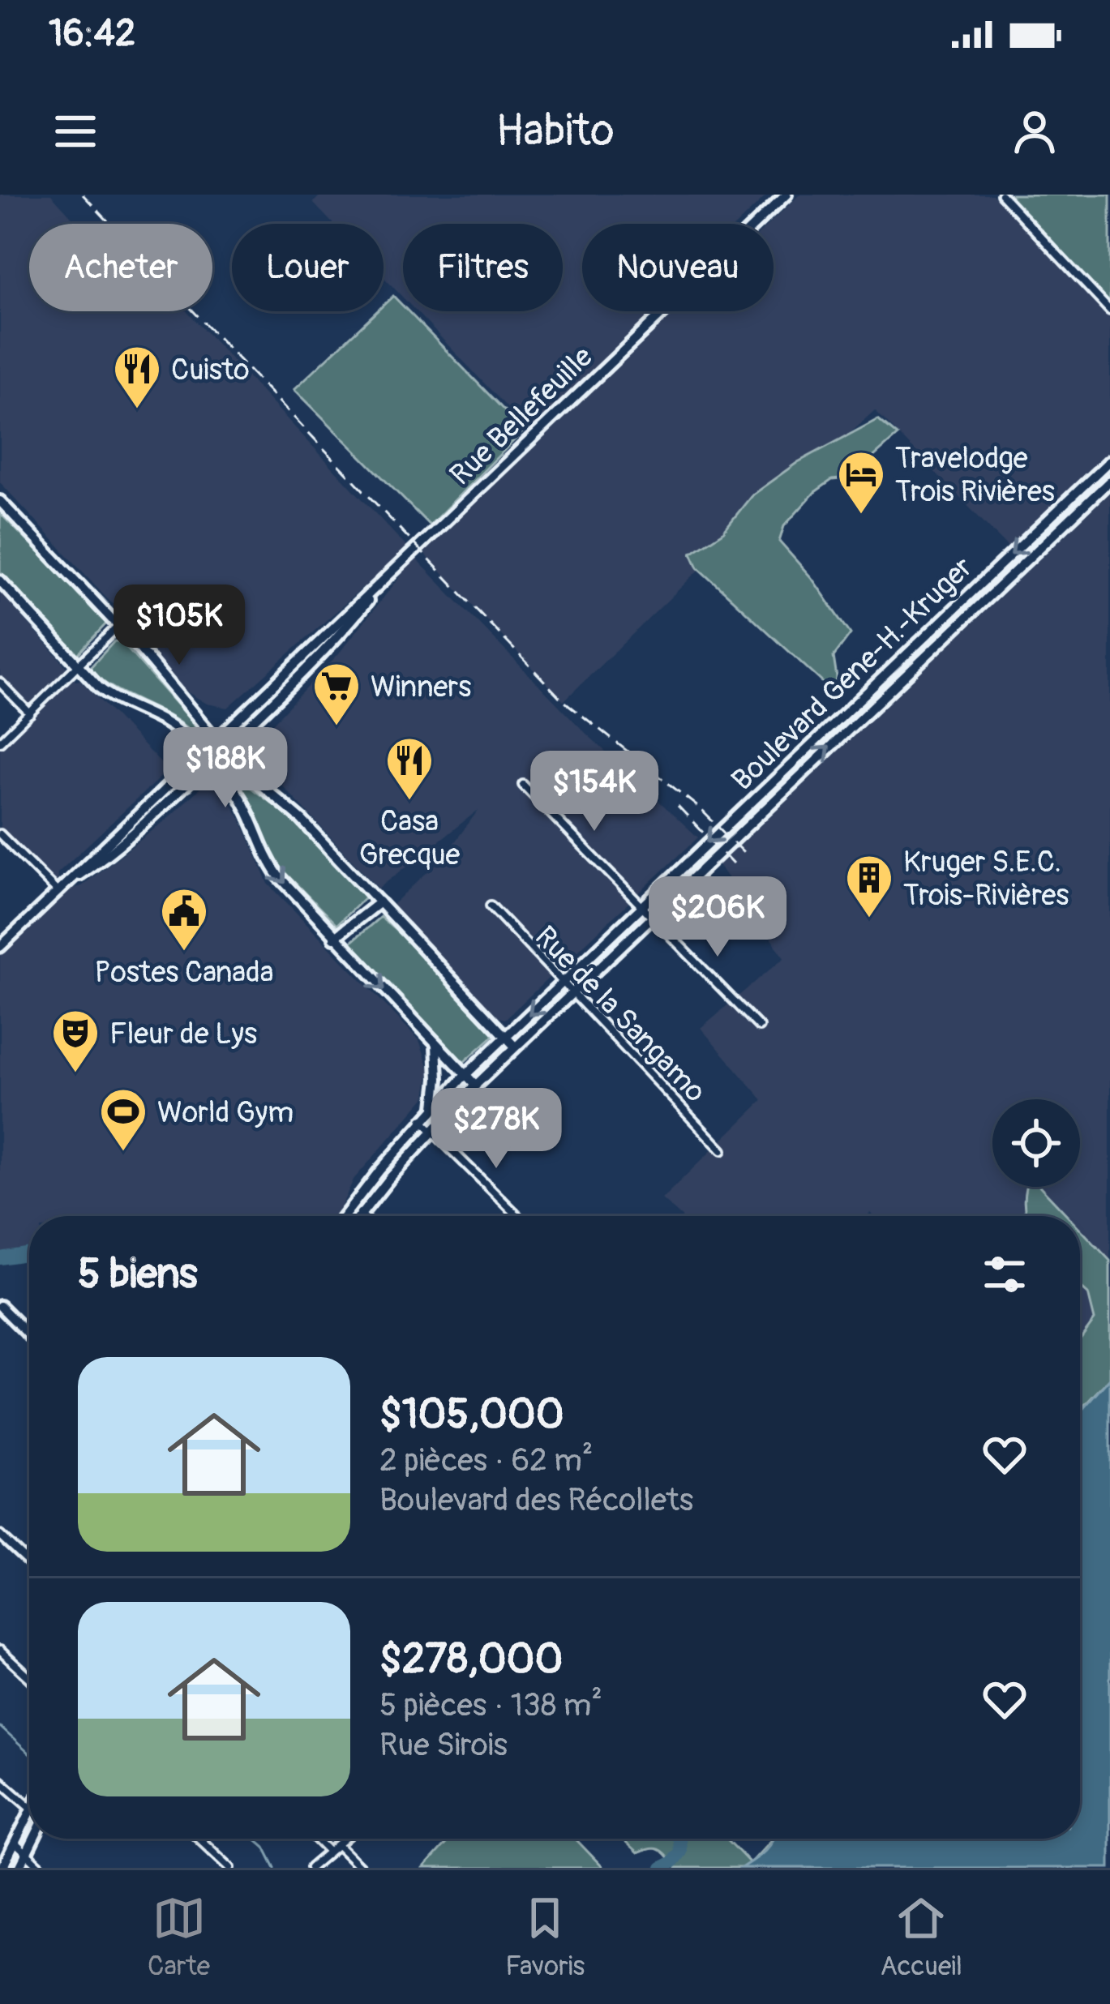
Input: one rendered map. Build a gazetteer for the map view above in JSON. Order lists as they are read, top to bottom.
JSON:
{
  "streets": {
    "main road": ["Rue Bellefeuille", "Boulevard Gene-H.-Kruger"],
    "street": ["Rue de la Sangamo"]
  },
  "crossings": [
    ["Boulevard Gene-H.-Kruger", "Rue de la Sangamo"]
  ],
  "places": {
    "restaurant": ["Cuisto", "Casa Grecque"],
    "hotel": ["Travelodge Trois Rivières"],
    "supermarket": ["Winners"],
    "building": ["Kruger S.E.C. Trois-Rivières"],
    "public building": ["Postes Canada"],
    "theatre": ["Fleur de Lys"],
    "sports": ["World Gym"]
  },
  "page": {
    "status": "16:42",
    "header": "Habito",
    "chip": [
      "Acheter",
      "Louer",
      "Filtres",
      "Nouveau"
    ],
    "price": [
      "$105K",
      "$188K",
      "$154K",
      "$206K",
      "$278K"
    ],
    "heading": "5 biens",
    "list": [
      {
        "name": "$105,000",
        "note": "2 pièces · 62 m² · Boulevard des Récollets"
      },
      {
        "name": "$278,000",
        "note": "5 pièces · 138 m² · Rue Sirois"
      }
    ],
    "tabs": ["Carte", "Favoris", "Accueil"]
  }
}
